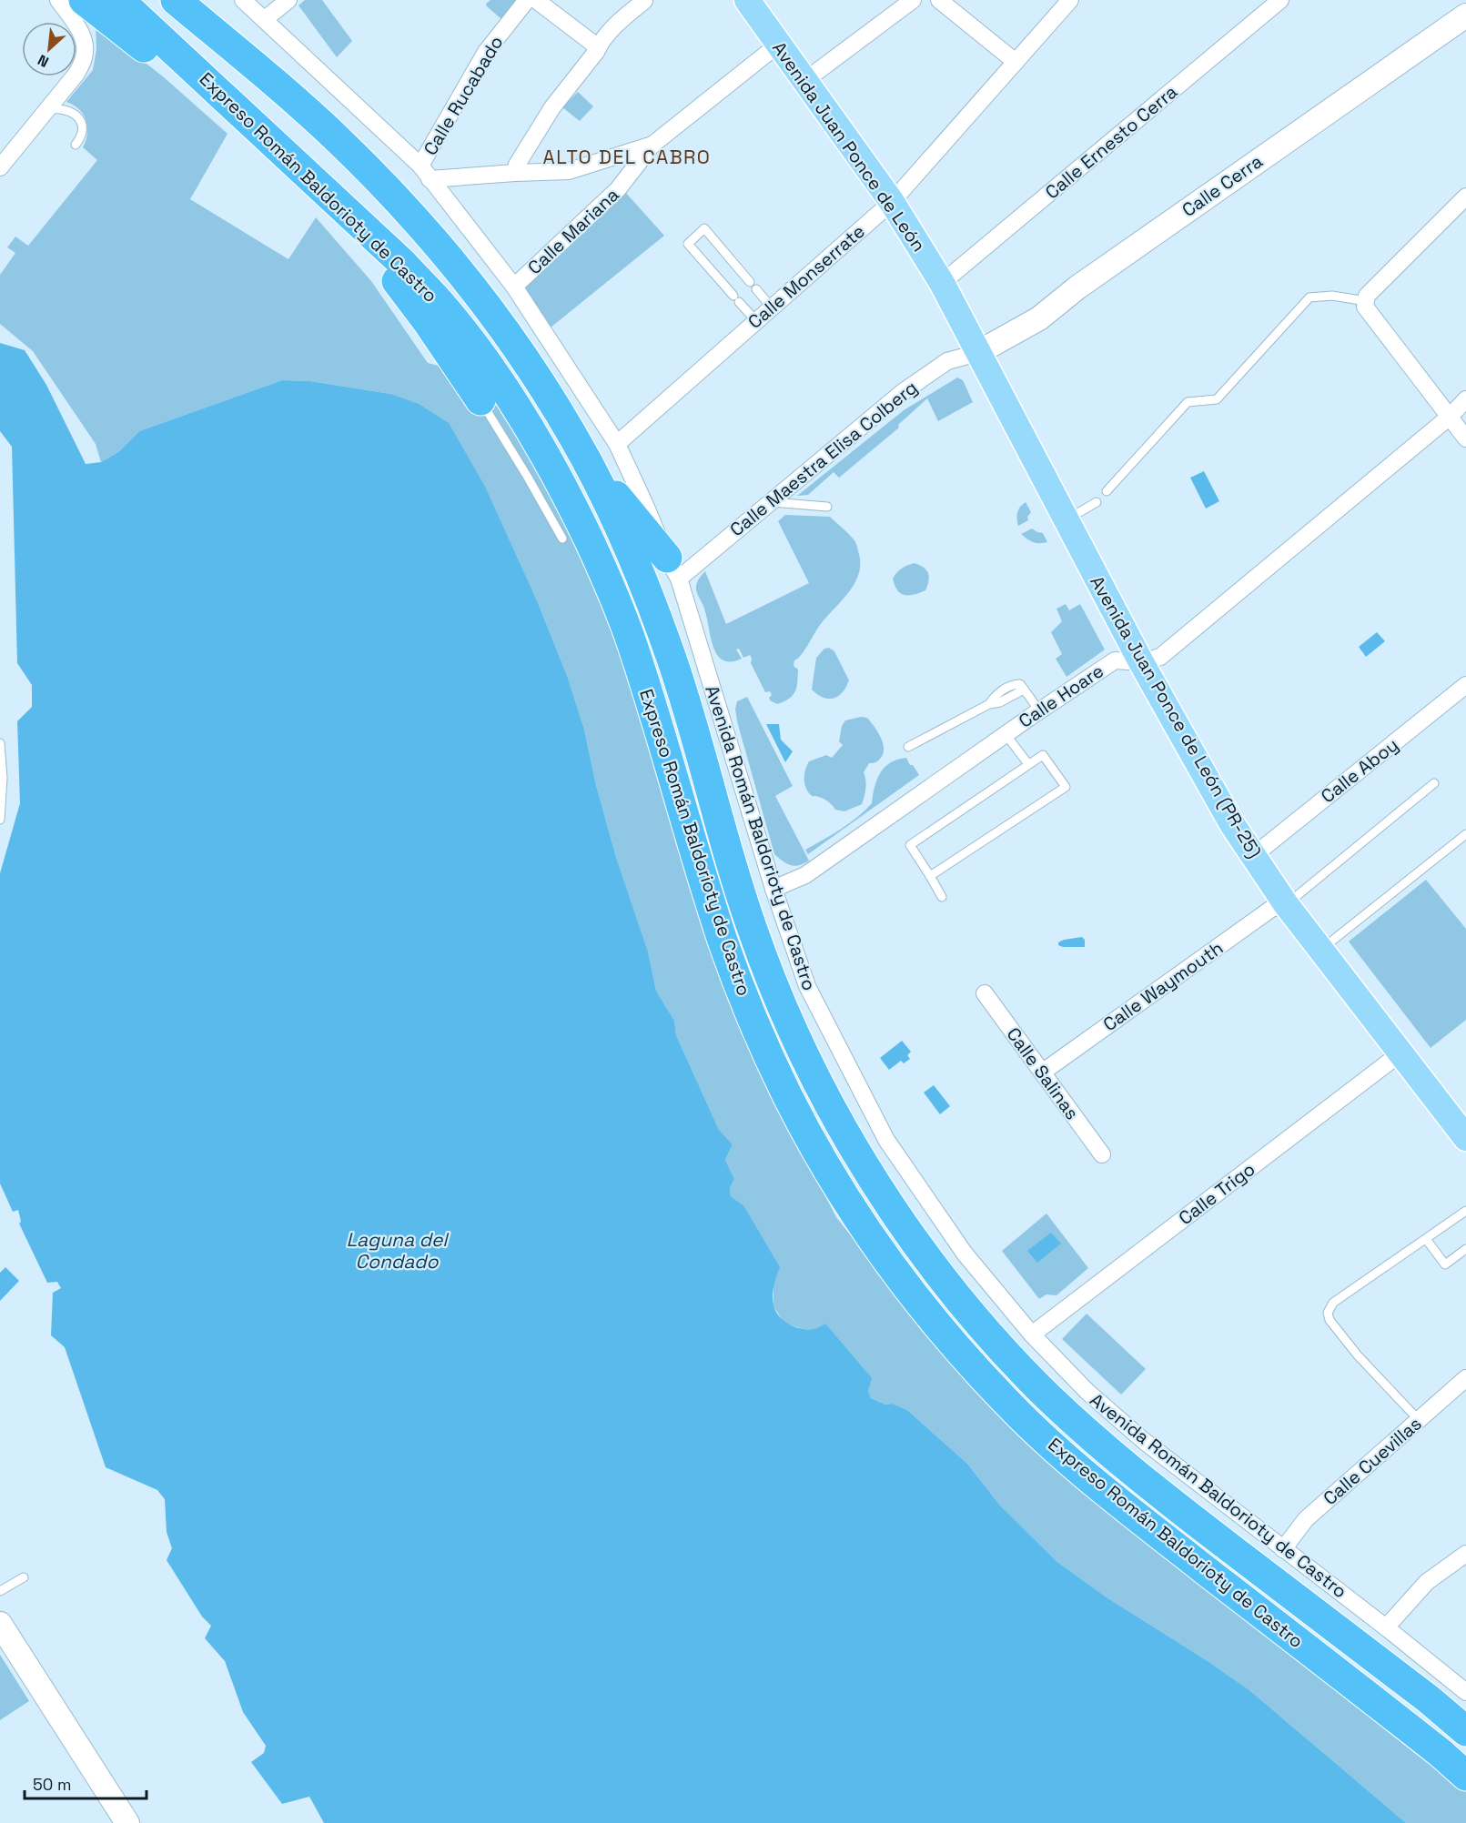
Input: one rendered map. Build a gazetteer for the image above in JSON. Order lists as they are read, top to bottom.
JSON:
{
  "streets": {
    "highway": ["Expreso Román Baldorioty de Castro"],
    "main road": ["Avenida Juan Ponce de León", "Avenida Juan Ponce de León (PR-25)"],
    "street": [
      "Calle Rucabado",
      "Calle Ernesto Cerra",
      "Calle Cerra",
      "Calle Mariana",
      "Calle Monserrate",
      "Calle Maestra Elisa Colberg",
      "Calle Hoare",
      "Calle Aboy",
      "Avenida Román Baldorioty de Castro",
      "Calle Waymouth",
      "Calle Salinas",
      "Calle Trigo",
      "Calle Cuevillas"
    ]
  },
  "crossings": [
    ["Calle Rucabado", "Avenida Román Baldorioty de Castro"],
    ["Calle Ernesto Cerra", "Avenida Juan Ponce de León"],
    ["Avenida Juan Ponce de León", "Calle Cerra"],
    ["Avenida Juan Ponce de León", "Calle Mariana"],
    ["Avenida Juan Ponce de León", "Calle Monserrate"],
    ["Avenida Juan Ponce de León", "Calle Maestra Elisa Colberg"],
    ["Avenida Juan Ponce de León", "Avenida Juan Ponce de León (PR-25)"],
    ["Calle Cerra", "Calle Maestra Elisa Colberg"],
    ["Calle Cerra", "Avenida Juan Ponce de León (PR-25)"],
    ["Calle Mariana", "Avenida Román Baldorioty de Castro"],
    ["Calle Monserrate", "Avenida Román Baldorioty de Castro"],
    ["Calle Maestra Elisa Colberg", "Avenida Juan Ponce de León (PR-25)"],
    ["Calle Maestra Elisa Colberg", "Avenida Román Baldorioty de Castro"],
    ["Calle Hoare", "Avenida Juan Ponce de León (PR-25)"],
    ["Calle Hoare", "Avenida Román Baldorioty de Castro"],
    ["Avenida Juan Ponce de León (PR-25)", "Calle Aboy"],
    ["Avenida Juan Ponce de León (PR-25)", "Calle Waymouth"],
    ["Avenida Juan Ponce de León (PR-25)", "Calle Trigo"],
    ["Avenida Román Baldorioty de Castro", "Calle Trigo"],
    ["Avenida Román Baldorioty de Castro", "Calle Cuevillas"],
    ["Calle Waymouth", "Calle Salinas"]
  ],
  "districts": ["ALTO DEL CABRO"],
  "water": ["Laguna del Condado"],
  "scale_bar": "50 m",
  "north": "bottom left"
}
